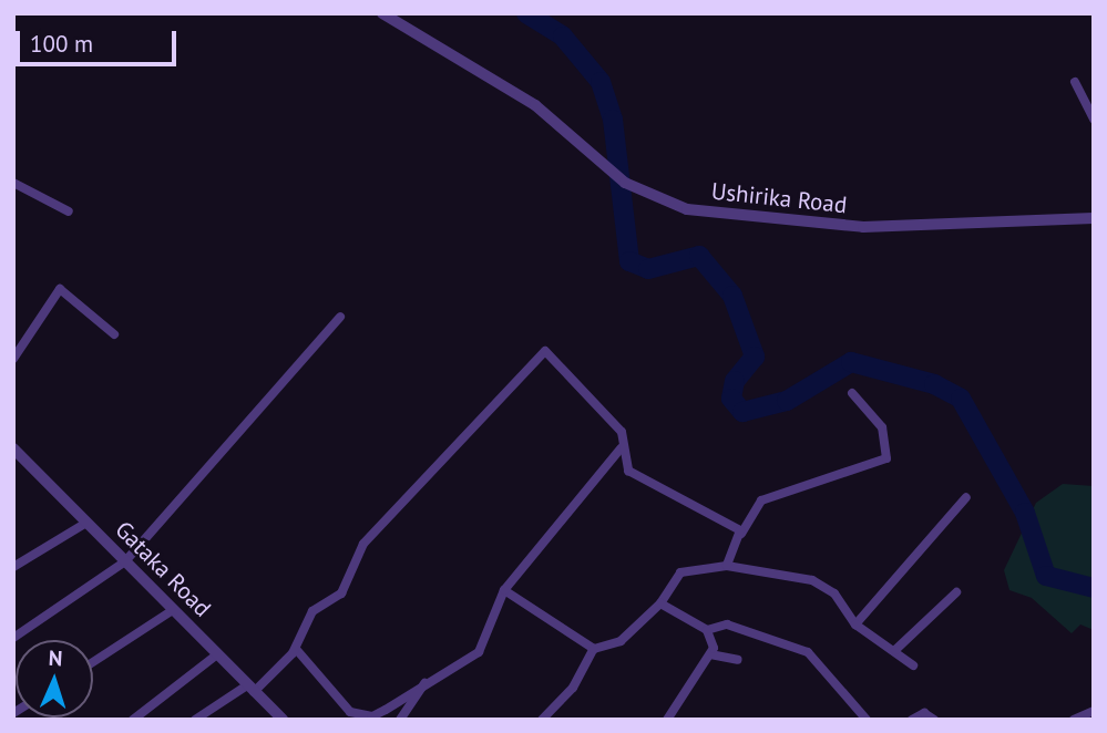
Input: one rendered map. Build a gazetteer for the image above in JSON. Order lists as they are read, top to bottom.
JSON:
{
  "streets": {
    "street": ["Ushirika Road", "Gataka Road"]
  },
  "scale_bar": "100 m",
  "north": "top"
}
